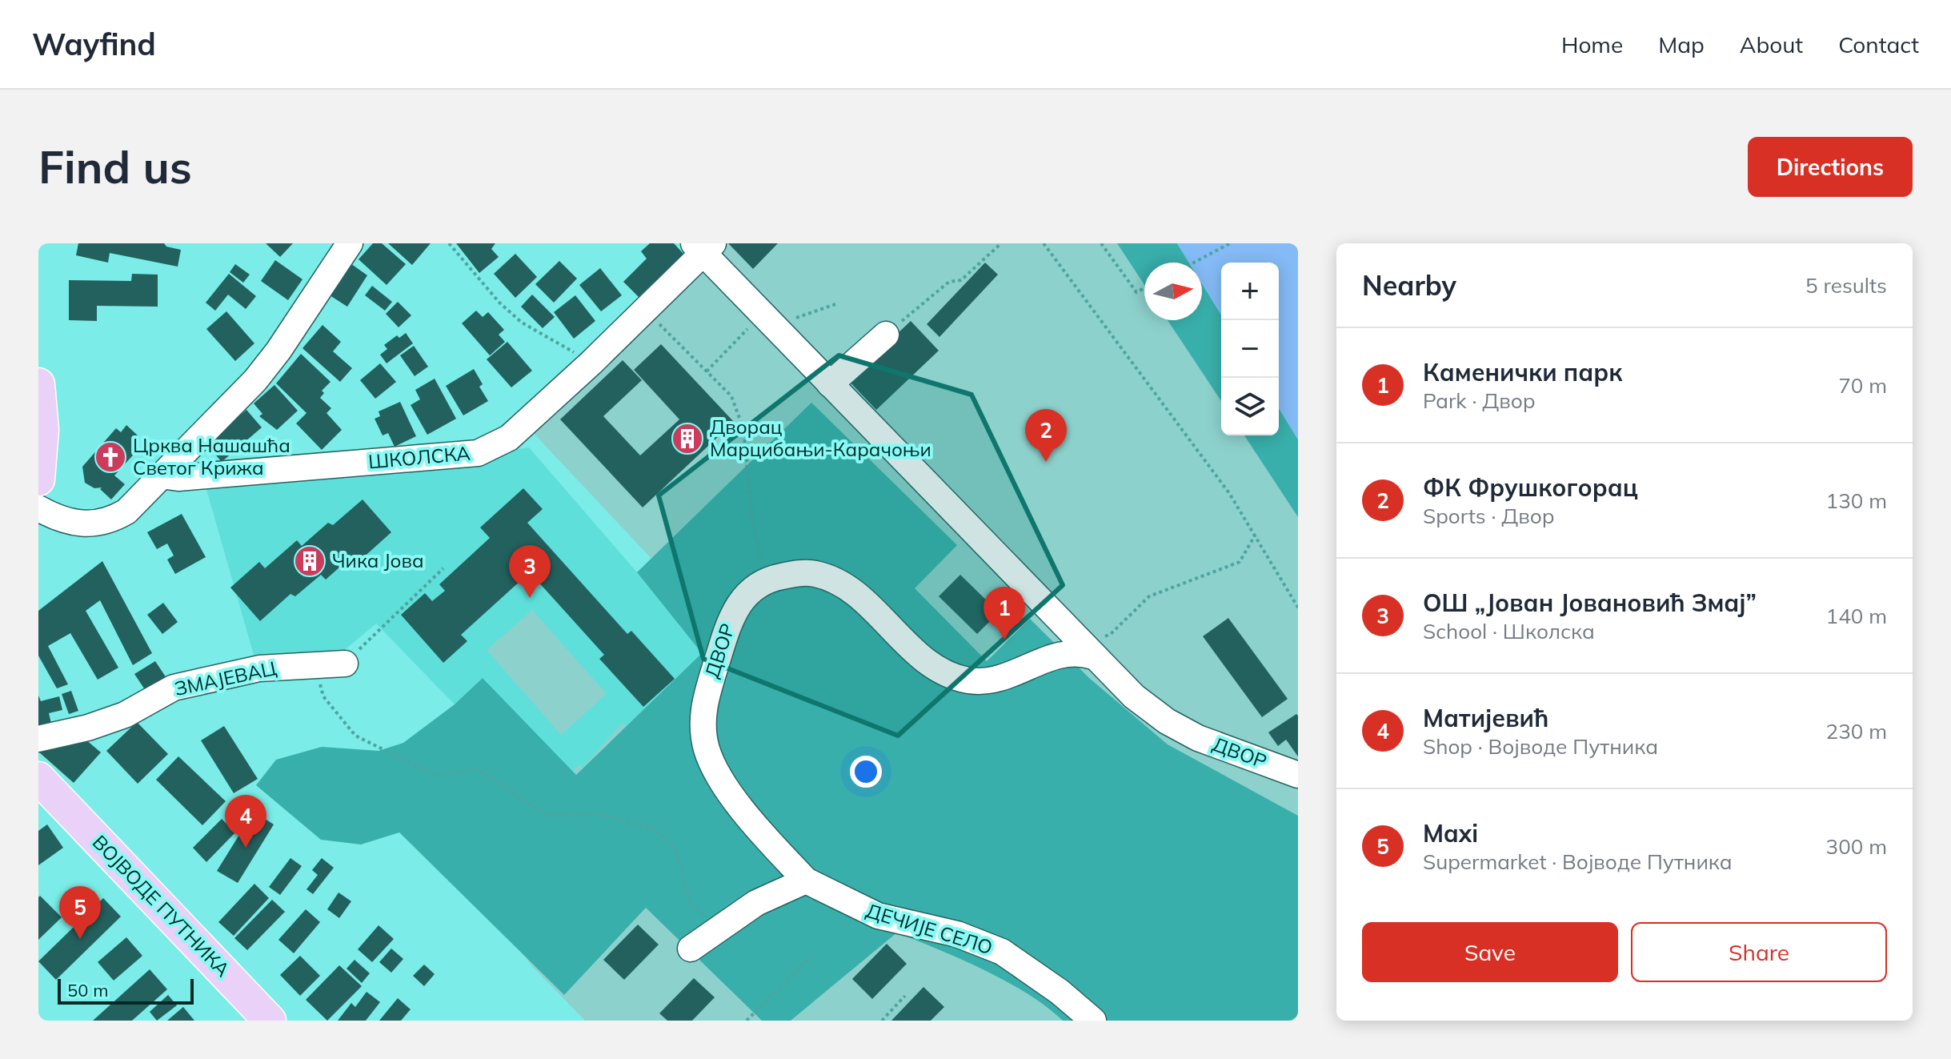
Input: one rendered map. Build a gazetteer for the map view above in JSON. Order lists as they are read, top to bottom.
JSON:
{
  "streets": {
    "main road": ["ВОЈВОДЕ ПУТНИКА"],
    "street": [
      "ШКОЛСКА",
      "ДВОР",
      "ЗМАЈЕВАЦ",
      "ДЕЧИЈЕ СЕЛО"
    ]
  },
  "crossings": [
    ["ШКОЛСКА", "ДВОР"],
    ["ДВОР", "ДЕЧИЈЕ СЕЛО"]
  ],
  "places": {
    "building": ["Дворац Марцибањи-Карачоњи", "Чика Јова"],
    "church": ["Црква Нашашћа Светог Крижа"]
  },
  "scale_bar": "50 m",
  "north": "right",
  "page": {
    "header": "Wayfind",
    "nav": [
      "Home",
      "Map",
      "About",
      "Contact"
    ],
    "buttons": [
      "Directions",
      ["Save", "Share"]
    ],
    "title": "Find us",
    "heading": ["Nearby", "5 results"],
    "map_buttons": ["+", "−"],
    "list": [
      {
        "mark": "1",
        "name": "Каменички парк",
        "note": "Park · Двор",
        "value": "70 m"
      },
      {
        "mark": "2",
        "name": "ФК Фрушкогорац",
        "note": "Sports · Двор",
        "value": "130 m"
      },
      {
        "mark": "3",
        "name": "ОШ „Јован Јовановић Змај”",
        "note": "School · Школска",
        "value": "140 m"
      },
      {
        "mark": "4",
        "name": "Матијевић",
        "note": "Shop · Војводе Путника",
        "value": "230 m"
      },
      {
        "mark": "5",
        "name": "Maxi",
        "note": "Supermarket · Војводе Путника",
        "value": "300 m"
      }
    ],
    "pins": [
      "2",
      "3",
      "1",
      "4",
      "5"
    ],
    "scale": "50 m"
  }
}
